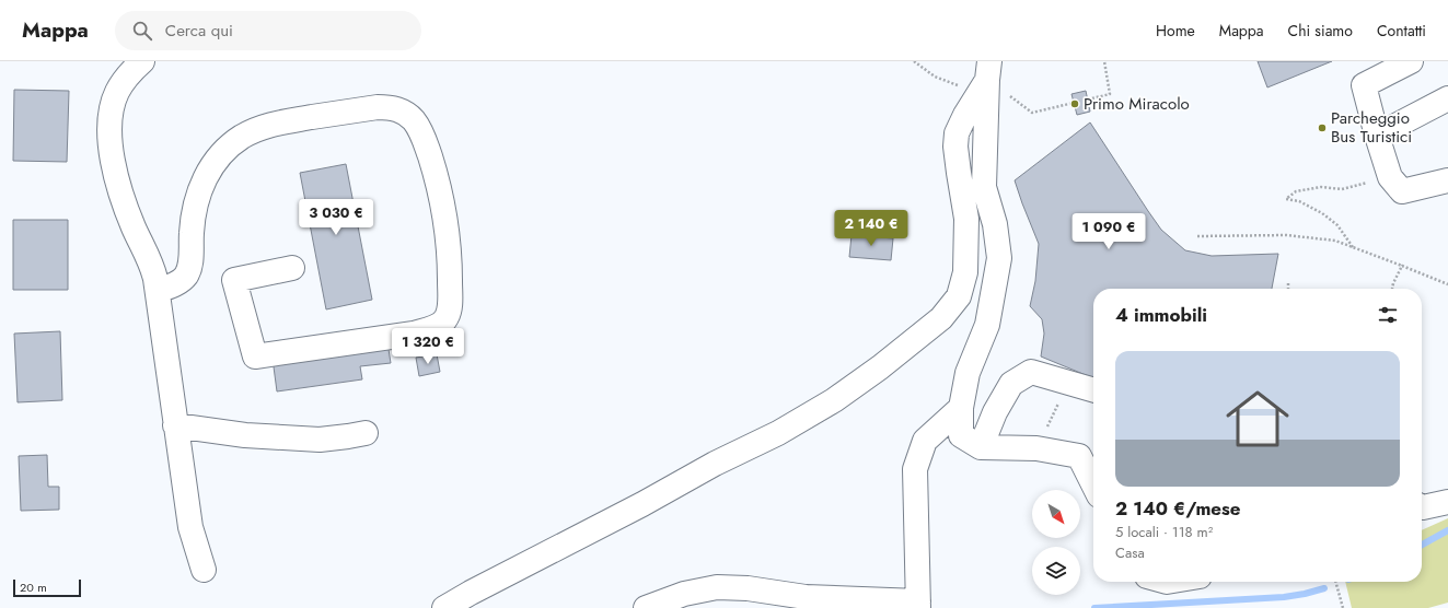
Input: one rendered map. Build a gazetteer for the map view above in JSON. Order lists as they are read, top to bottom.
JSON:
{
  "places": ["Primo Miracolo", "Parcheggio Bus Turistici"],
  "scale_bar": "20 m",
  "north": "bottom right",
  "page": {
    "header": "Mappa",
    "search": "Cerca qui",
    "nav": [
      "Home",
      "Mappa",
      "Chi siamo",
      "Contatti"
    ],
    "price": [
      "3 030 €",
      "2 140 €",
      "1 090 €",
      "1 320 €"
    ],
    "heading": "4 immobili",
    "list": [
      {
        "name": "2 140 €/mese",
        "note": "5 locali · 118 m² · Casa"
      }
    ],
    "scale": "20 m"
  }
}
